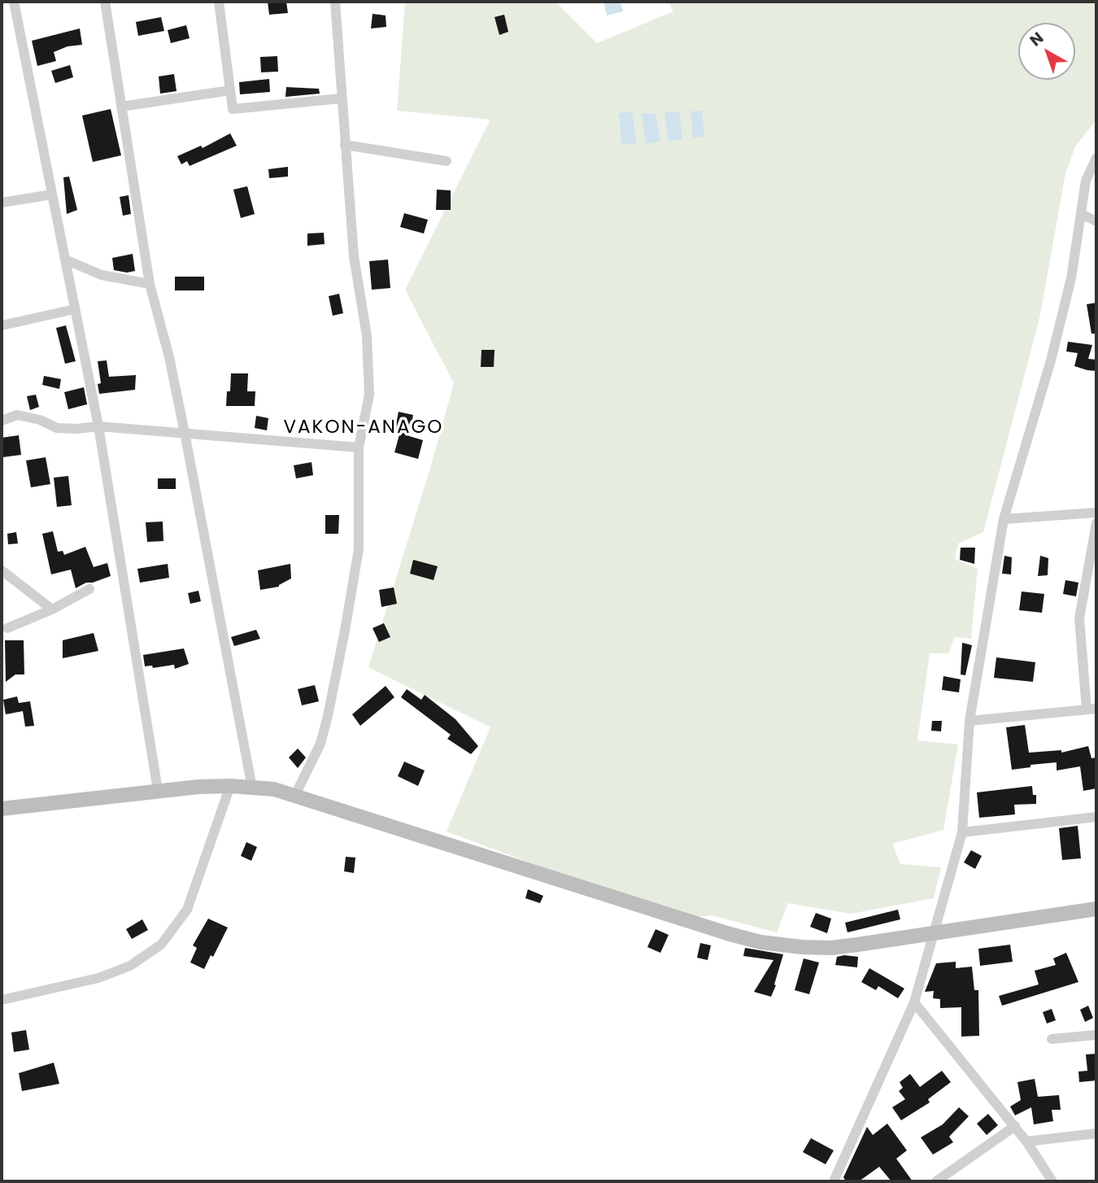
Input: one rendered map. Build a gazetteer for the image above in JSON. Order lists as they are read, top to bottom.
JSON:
{
  "districts": ["VAKON-ANAGO"],
  "north": "top left"
}
